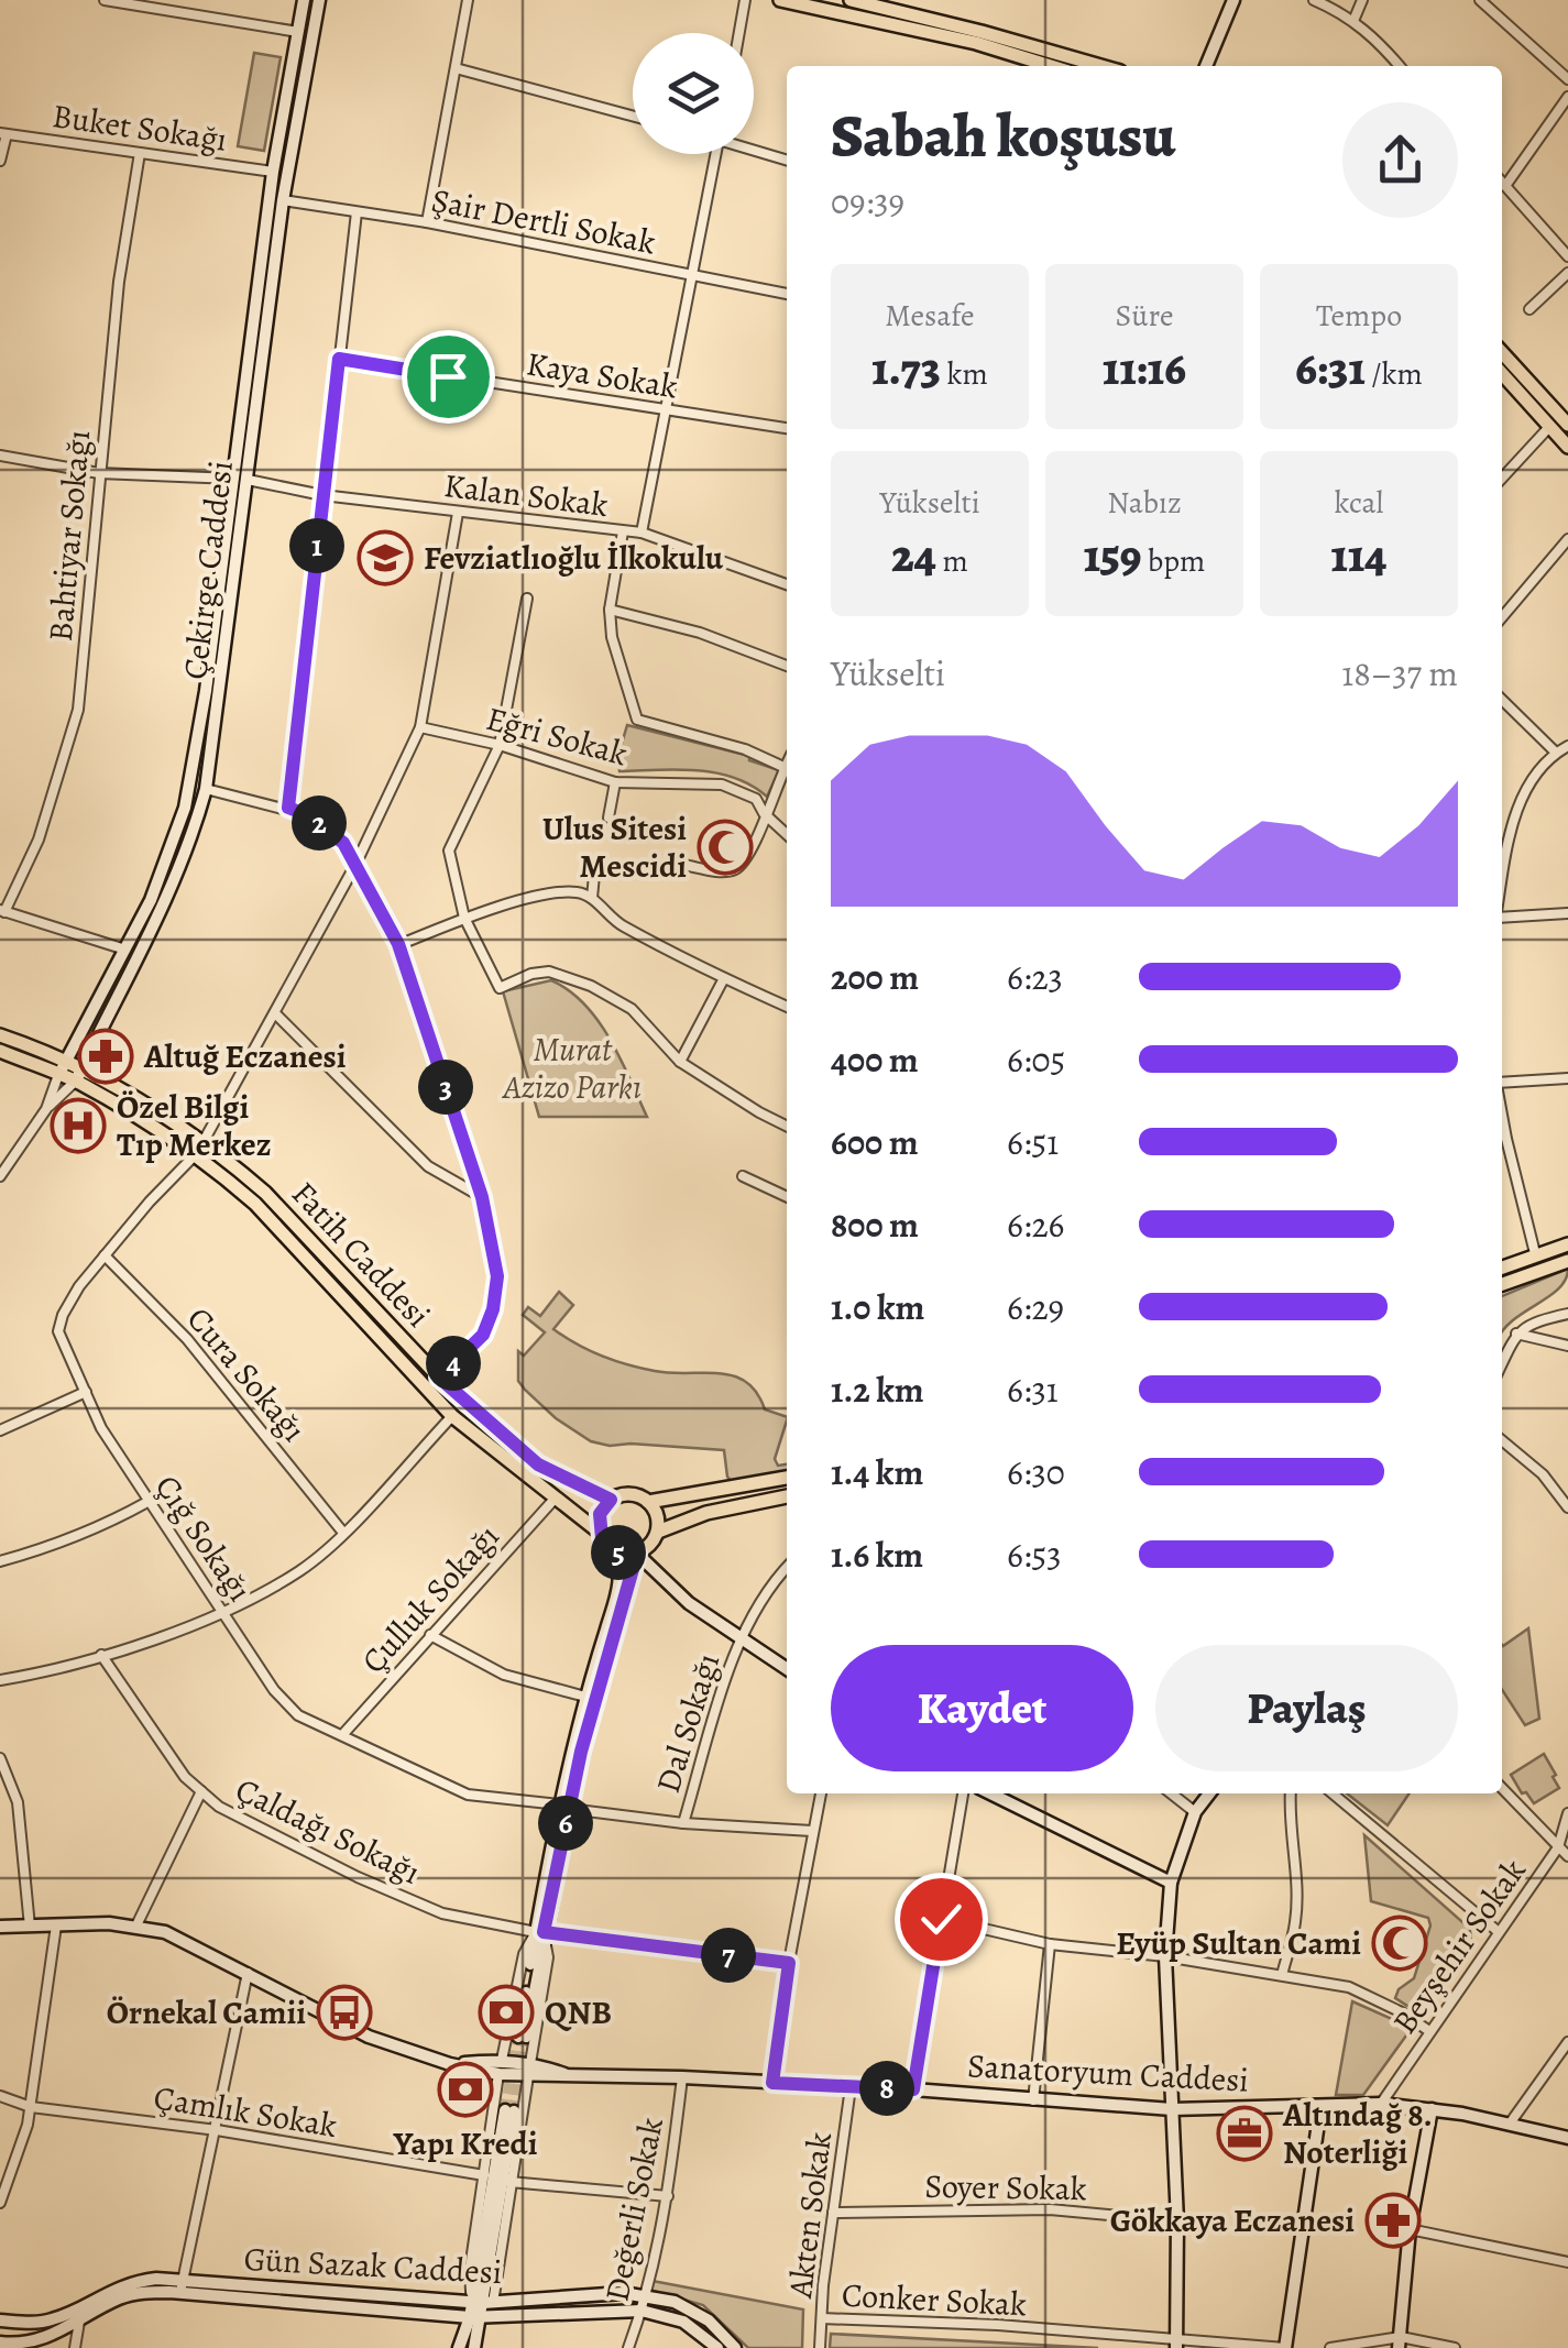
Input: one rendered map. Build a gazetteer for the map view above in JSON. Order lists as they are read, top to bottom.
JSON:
{
  "streets": {
    "main road": [
      "Çekirge Caddesi",
      "Fatih Caddesi",
      "Sanatoryum Caddesi",
      "Gün Sazak Caddesi"
    ],
    "street": [
      "Buket Sokağı",
      "Şair Dertli Sokak",
      "Kaya Sokak",
      "Kalan Sokak",
      "Bahtiyar Sokağı",
      "Eğri Sokak",
      "Cura Sokağı",
      "Çığ Sokağı",
      "Çulluk Sokağı",
      "Dal Sokağı",
      "Çaldağı Sokağı",
      "Beyşehir Sokak",
      "Çamlık Sokak",
      "Soyer Sokak",
      "Değerli Sokak",
      "Akten Sokak",
      "Conker Sokak"
    ]
  },
  "crossings": [
    ["Buket Sokağı", "Bahtiyar Sokağı"],
    ["Buket Sokağı", "Çekirge Caddesi"],
    ["Şair Dertli Sokak", "Çekirge Caddesi"],
    ["Kalan Sokak", "Çekirge Caddesi"],
    ["Çekirge Caddesi", "Fatih Caddesi"],
    ["Fatih Caddesi", "Çığ Sokağı"],
    ["Fatih Caddesi", "Çulluk Sokağı"],
    ["Cura Sokağı", "Çığ Sokağı"],
    ["Çığ Sokağı", "Çulluk Sokağı"],
    ["Çığ Sokağı", "Dal Sokağı"],
    ["Beyşehir Sokak", "Sanatoryum Caddesi"],
    ["Sanatoryum Caddesi", "Değerli Sokak"],
    ["Sanatoryum Caddesi", "Akten Sokak"],
    ["Soyer Sokak", "Akten Sokak"],
    ["Değerli Sokak", "Gün Sazak Caddesi"],
    ["Akten Sokak", "Conker Sokak"]
  ],
  "parks": ["Murat Azizo Parkı"],
  "places": {
    "school or university": ["Fevziatlıoğlu İlkokulu"],
    "mosque": ["Ulus Sitesi Mescidi", "Eyüp Sultan Cami"],
    "pharmacy": ["Altuğ Eczanesi", "Gökkaya Eczanesi"],
    "hospital": ["Özel Bilgi Tıp Merkez"],
    "bus stop": ["Örnekal Camii"],
    "bank": ["QNB", "Yapı Kredi"],
    "office": ["Altındağ 8. Noterliği"]
  },
  "page": {
    "heading": ["Sabah koşusu", "09:39"],
    "stats": [
      ["Mesafe", "1.73 km"],
      ["Süre", "11:16"],
      ["Tempo", "6:31 /km"],
      ["Yükselti", "24 m"],
      ["Nabız", "159 bpm"],
      ["kcal", "114"]
    ],
    "pins": [
      "1",
      "2",
      "3",
      "4",
      "5",
      "6",
      "7",
      "8"
    ],
    "chart": ["Yükselti", "18–37 m"],
    "list": [
      {
        "name": "200 m",
        "note": "6:23"
      },
      {
        "name": "400 m",
        "note": "6:05"
      },
      {
        "name": "600 m",
        "note": "6:51"
      },
      {
        "name": "800 m",
        "note": "6:26"
      },
      {
        "name": "1.0 km",
        "note": "6:29"
      },
      {
        "name": "1.2 km",
        "note": "6:31"
      },
      {
        "name": "1.4 km",
        "note": "6:30"
      },
      {
        "name": "1.6 km",
        "note": "6:53"
      }
    ],
    "buttons": ["Kaydet", "Paylaş"]
  }
}
